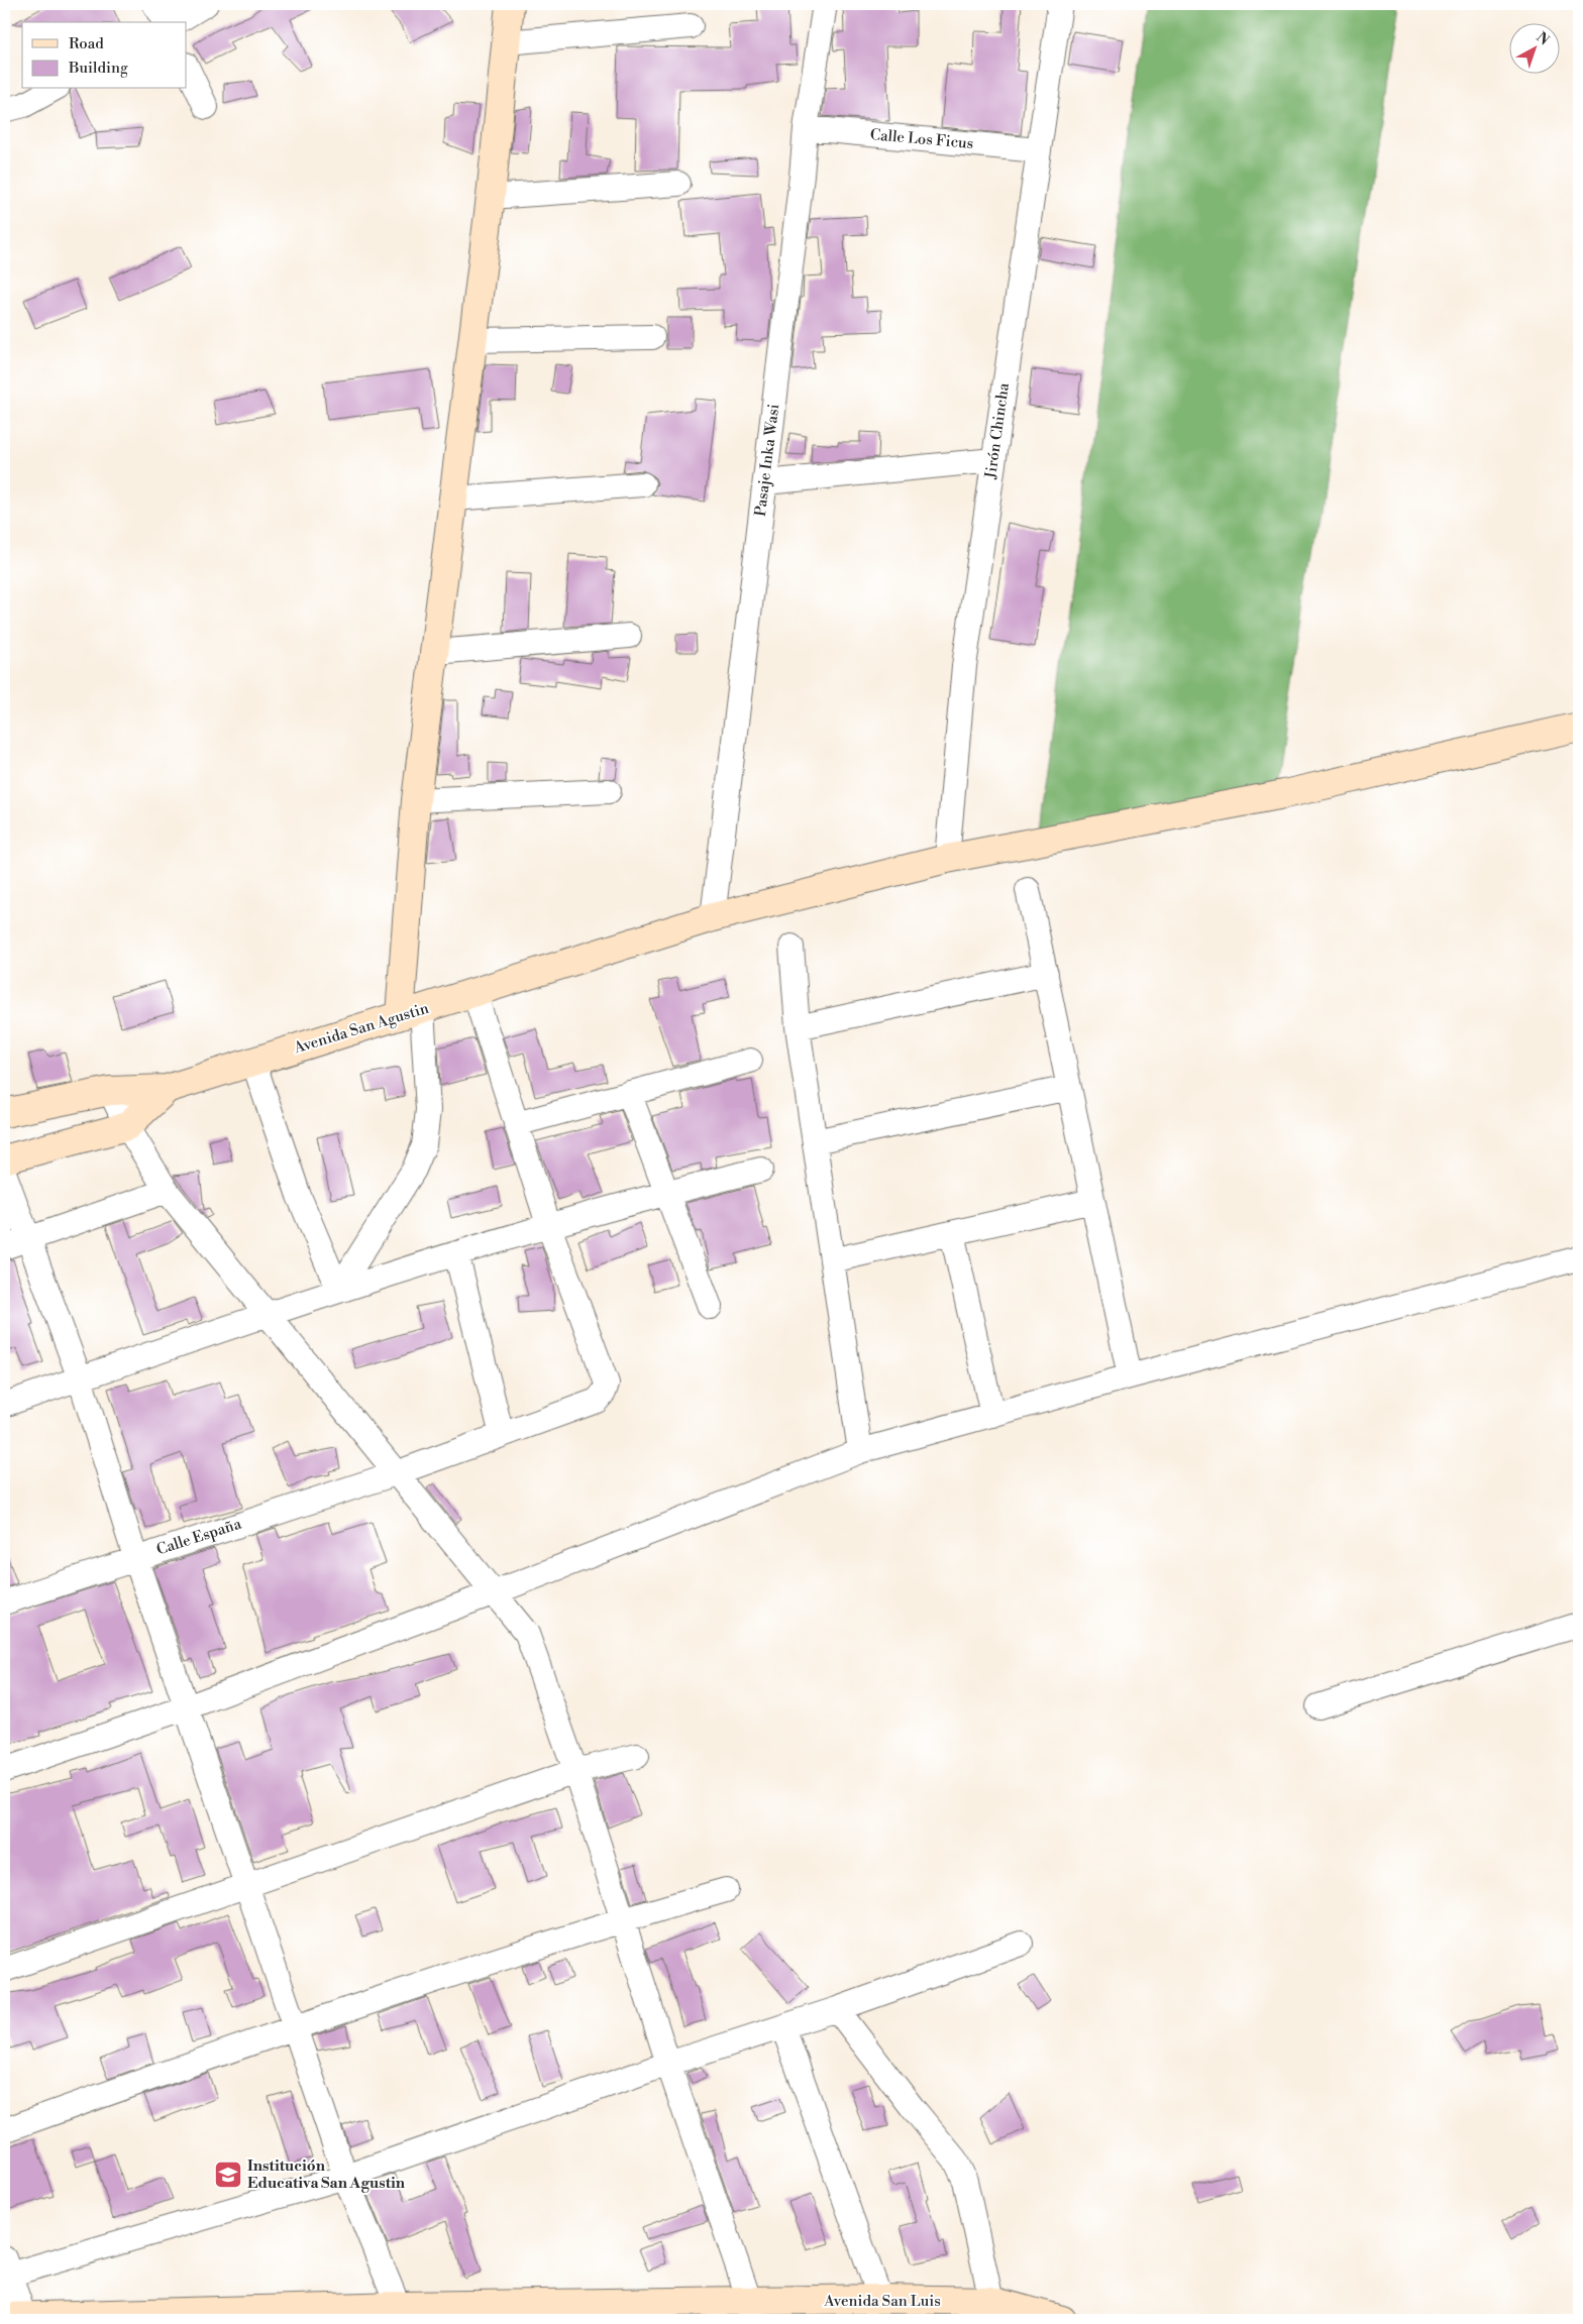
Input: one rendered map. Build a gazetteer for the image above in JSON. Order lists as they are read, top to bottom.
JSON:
{
  "streets": {
    "street": [
      "Calle Los Ficus",
      "Jirón Chincha",
      "Pasaje Inka Wasi",
      "Avenida San Agustin",
      "Calle España",
      "Avenida San Luis"
    ]
  },
  "crossings": [
    ["Calle Los Ficus", "Jirón Chincha"],
    ["Calle Los Ficus", "Pasaje Inka Wasi"],
    ["Jirón Chincha", "Avenida San Agustin"],
    ["Pasaje Inka Wasi", "Avenida San Agustin"]
  ],
  "places": {
    "school or university": ["Institución Educativa San Agustin"]
  },
  "legend": ["Road", "Building"],
  "north": "top right"
}
